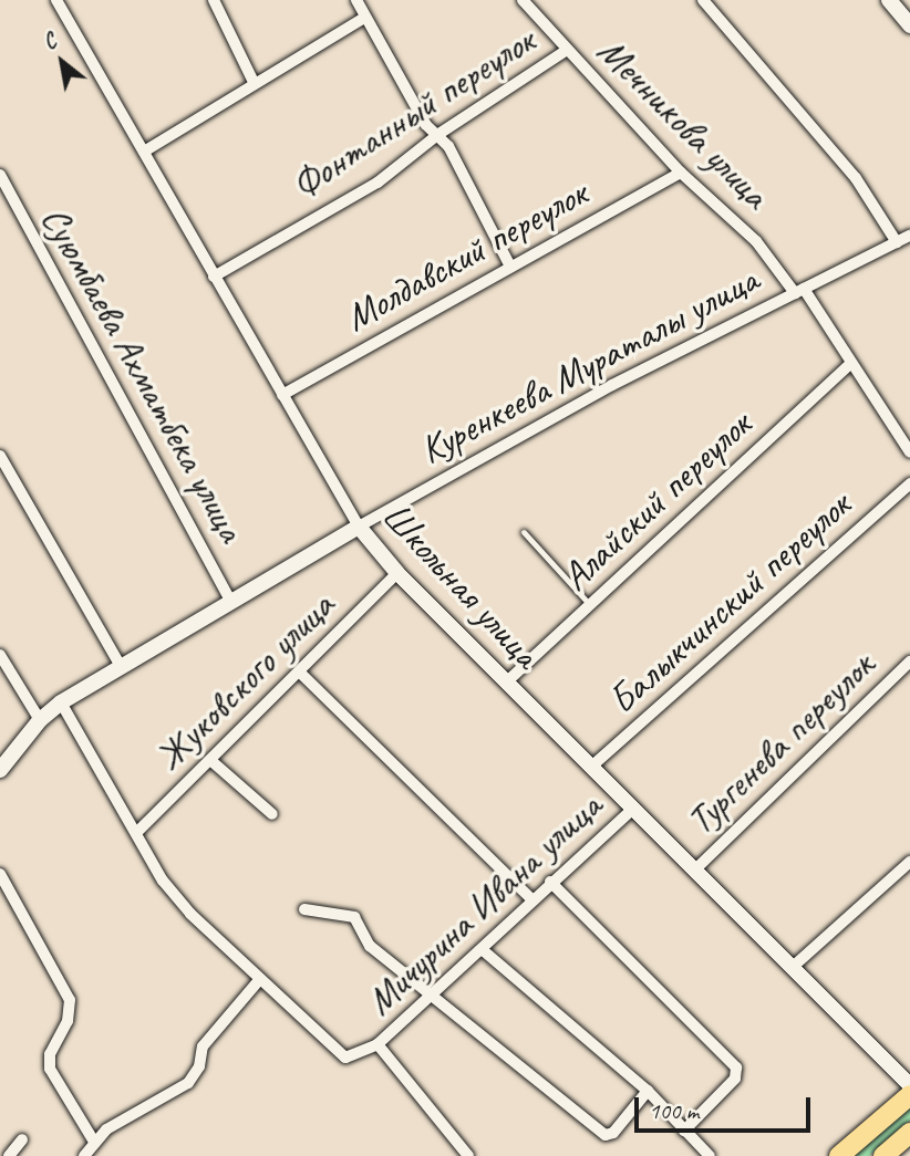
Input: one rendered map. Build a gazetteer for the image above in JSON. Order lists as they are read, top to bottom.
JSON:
{
  "streets": {
    "street": [
      "Фонтанный переулок",
      "Мечникова улица",
      "Молдавский переулок",
      "Куренкеева Мураталы улица",
      "Суюмбаева Ахматбека улица",
      "Алайский переулок",
      "Школьная улица",
      "Балыкчинский переулок",
      "Жуковского улица",
      "Тургенева переулок",
      "Мичурина Ивана улица"
    ]
  },
  "crossings": [
    ["Фонтанный переулок", "Мечникова улица"],
    ["Фонтанный переулок", "Школьная улица"],
    ["Мечникова улица", "Молдавский переулок"],
    ["Мечникова улица", "Куренкеева Мураталы улица"],
    ["Мечникова улица", "Алайский переулок"],
    ["Молдавский переулок", "Школьная улица"],
    ["Куренкеева Мураталы улица", "Суюмбаева Ахматбека улица"],
    ["Куренкеева Мураталы улица", "Школьная улица"],
    ["Алайский переулок", "Школьная улица"],
    ["Школьная улица", "Балыкчинский переулок"],
    ["Школьная улица", "Жуковского улица"],
    ["Школьная улица", "Тургенева переулок"],
    ["Школьная улица", "Мичурина Ивана улица"]
  ],
  "scale_bar": "100 m",
  "north": "top left"
}
